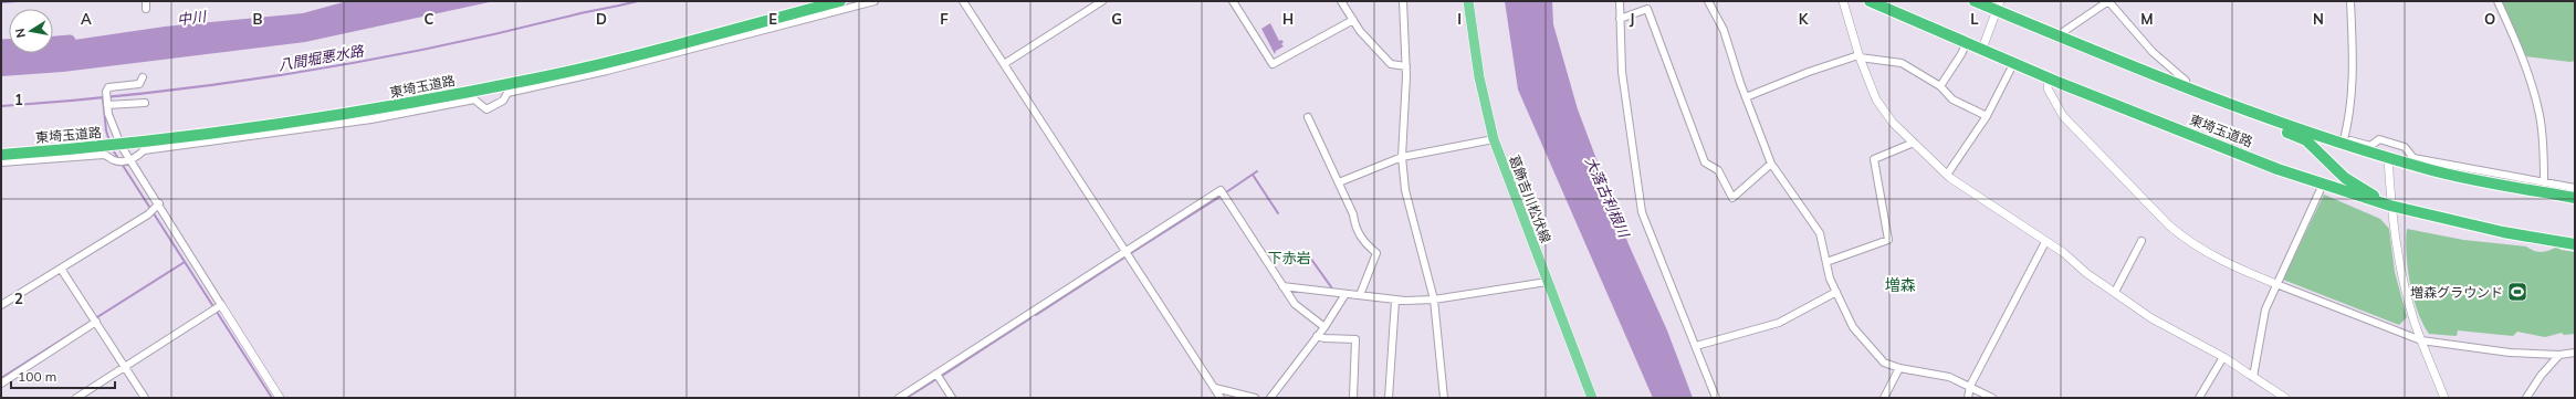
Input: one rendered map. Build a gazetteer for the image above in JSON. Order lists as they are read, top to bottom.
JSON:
{
  "streets": {
    "highway": ["東埼玉道路"],
    "main road": ["葛飾吉川松伏線"]
  },
  "districts": ["下赤岩", "増森"],
  "water": ["中川", "八間堀悪水路", "大落古利根川"],
  "places": {
    "sports": ["増森グラウンド"]
  },
  "scale_bar": "100 m",
  "north": "left",
  "grid": {
    "columns": [
      "A",
      "B",
      "C",
      "D",
      "E",
      "F",
      "G",
      "H",
      "I",
      "J",
      "K",
      "L",
      "M",
      "N",
      "O"
    ],
    "rows": ["1", "2"]
  }
}
